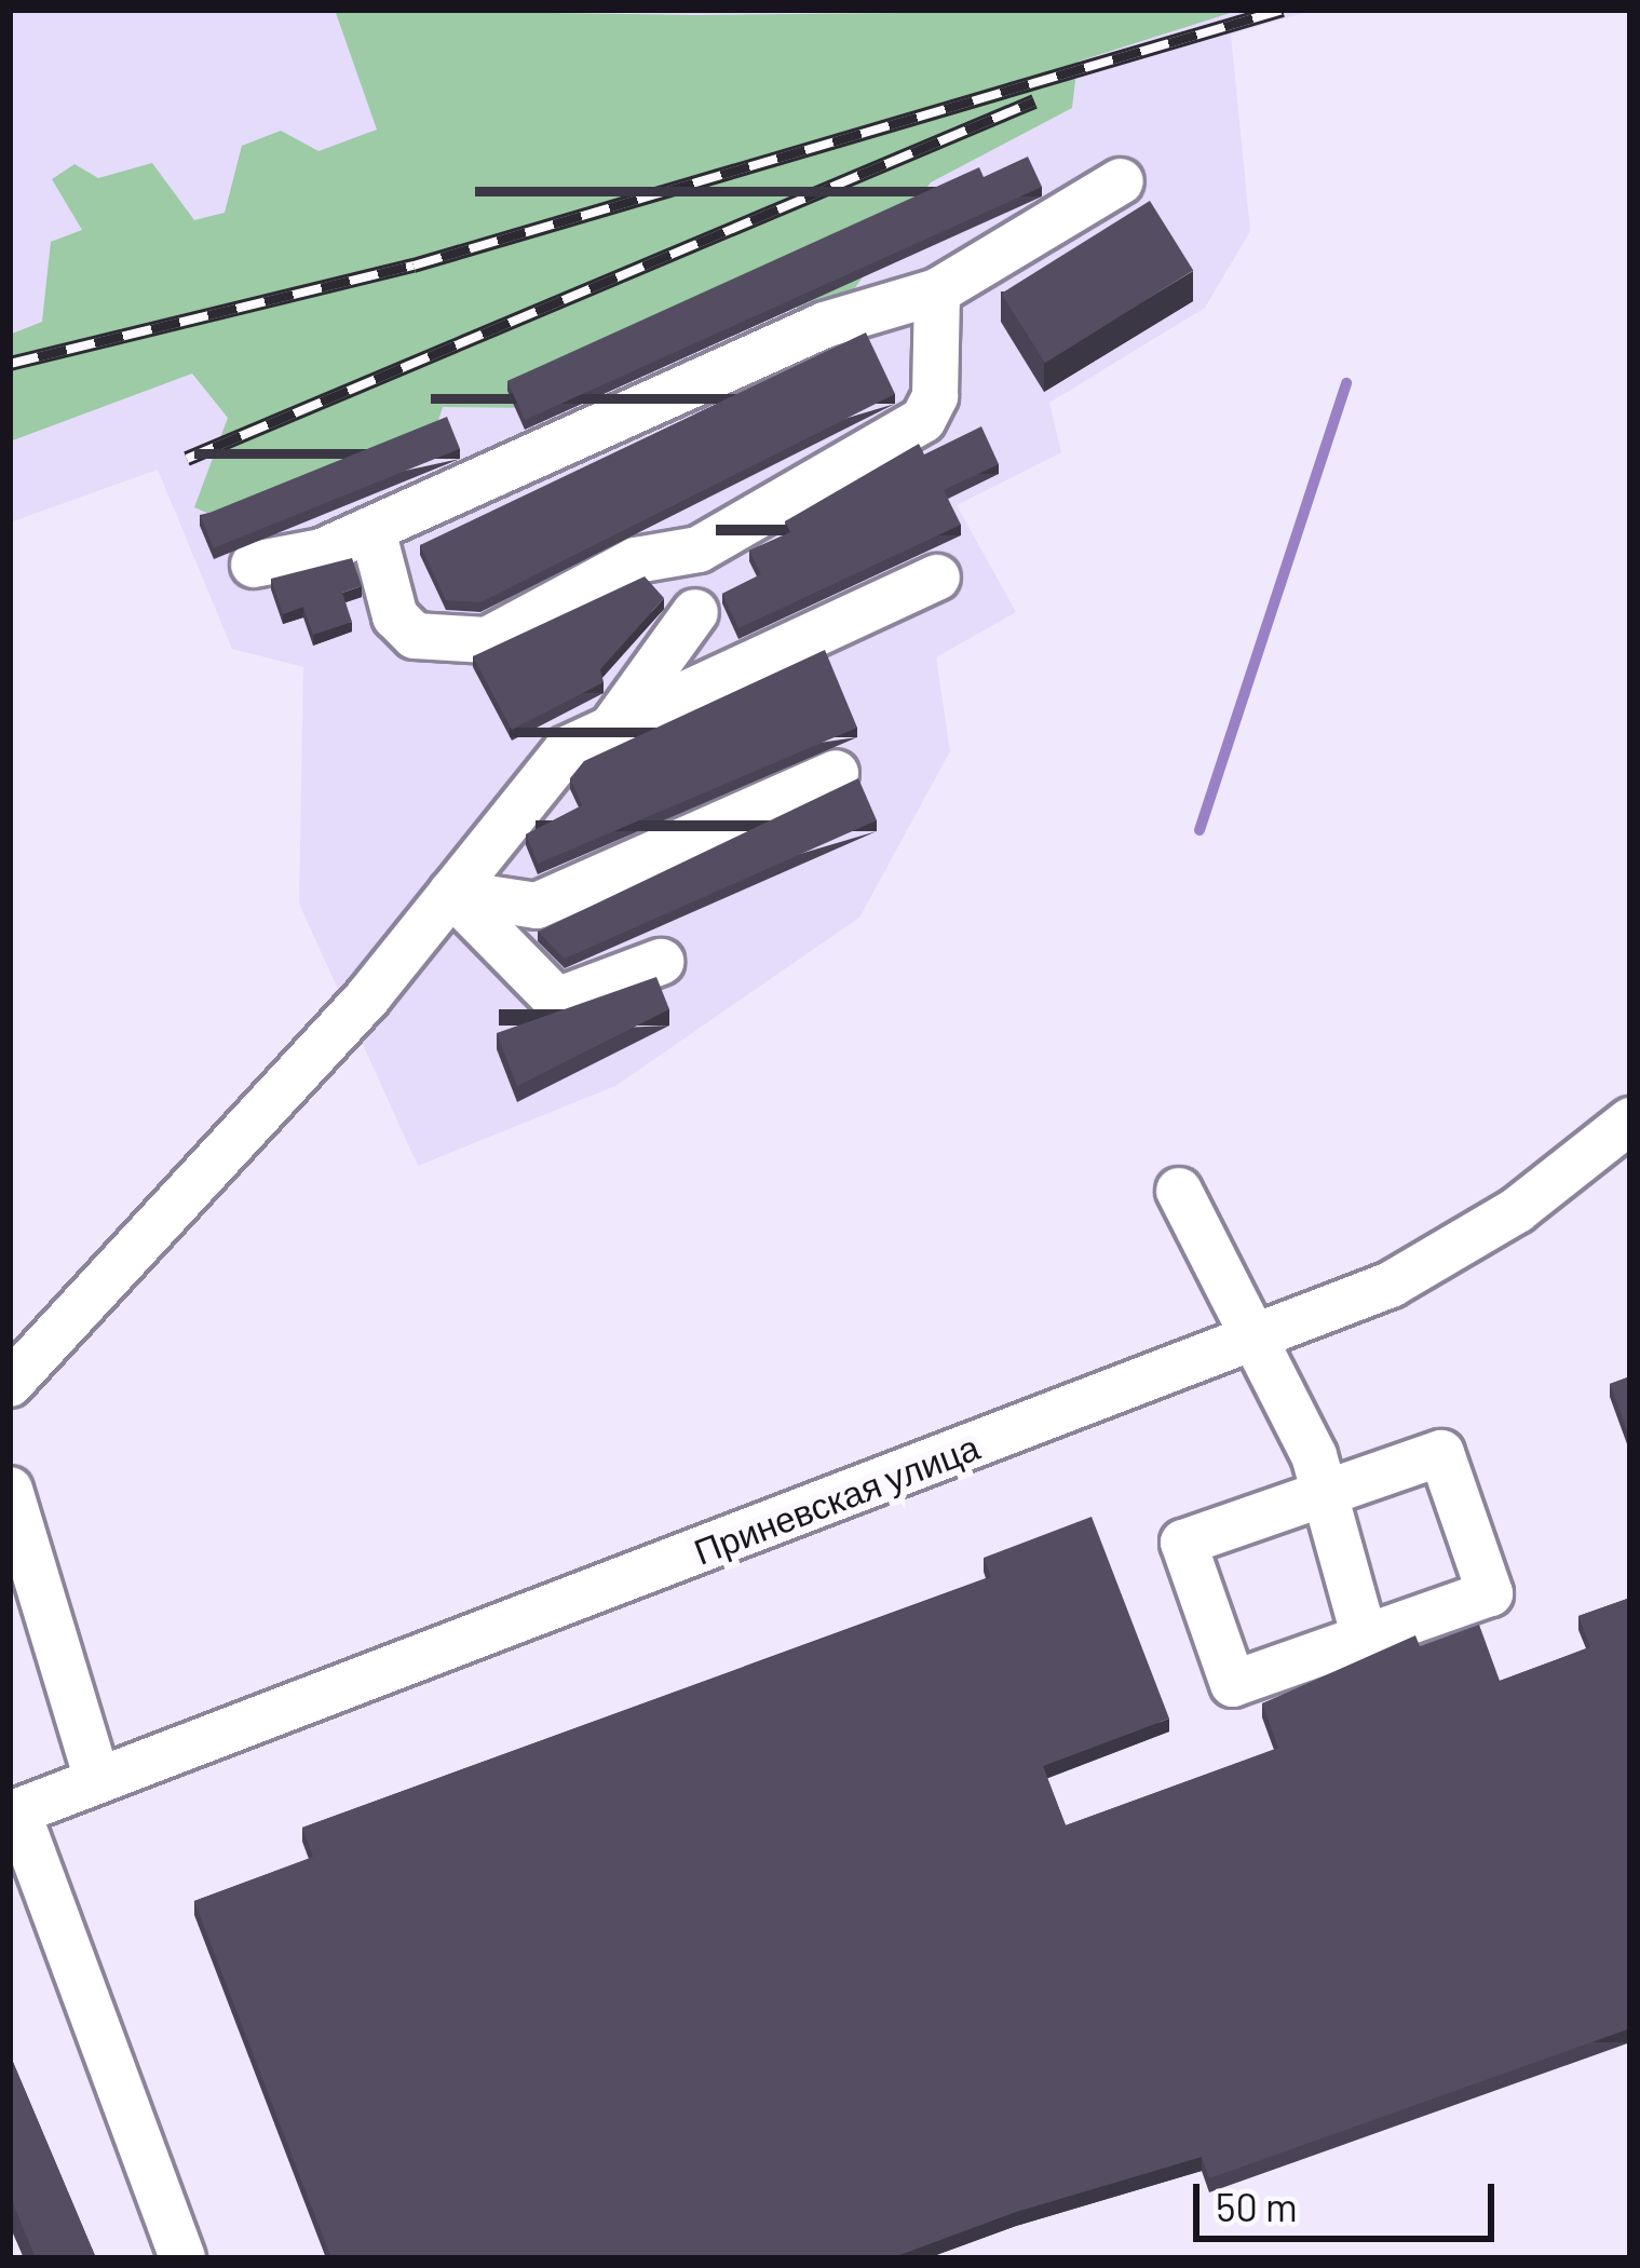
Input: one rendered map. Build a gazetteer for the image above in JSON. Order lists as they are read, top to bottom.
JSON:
{
  "streets": {
    "street": ["Приневская улица"]
  },
  "scale_bar": "50 m"
}
